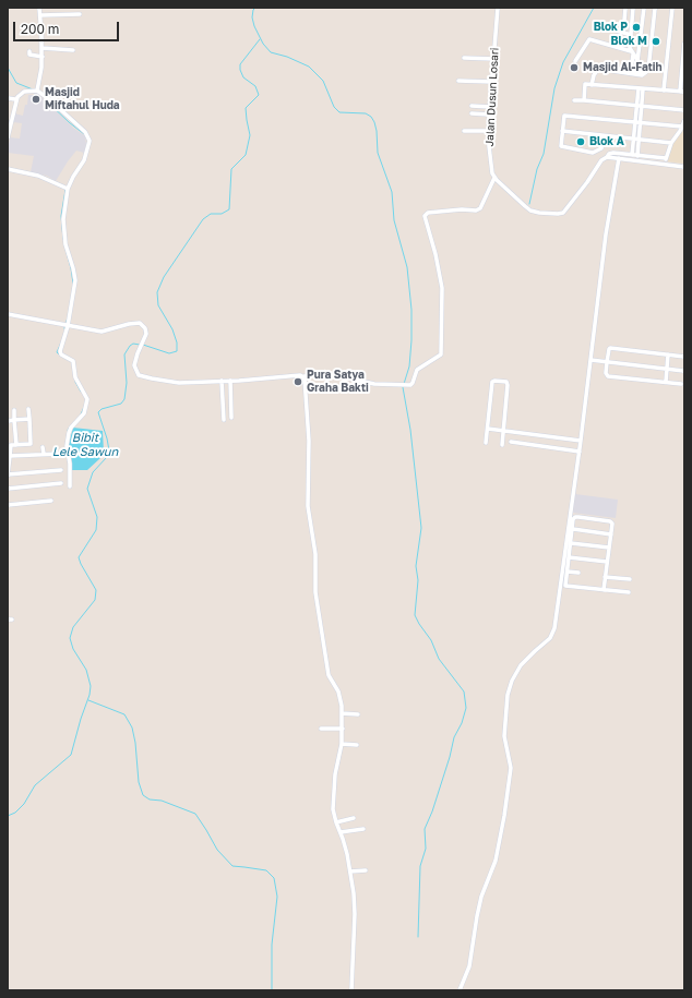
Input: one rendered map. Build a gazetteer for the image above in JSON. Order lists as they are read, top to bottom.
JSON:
{
  "streets": {
    "street": ["Jalan Dusun Losari"]
  },
  "water": ["Bibit Lele Sawun"],
  "places": [
    "Blok P",
    "Blok M",
    "Masjid Al-Fatih",
    "Masjid Miftahul Huda",
    "Blok A",
    "Pura Satya Graha Bakti"
  ],
  "scale_bar": "200 m"
}
